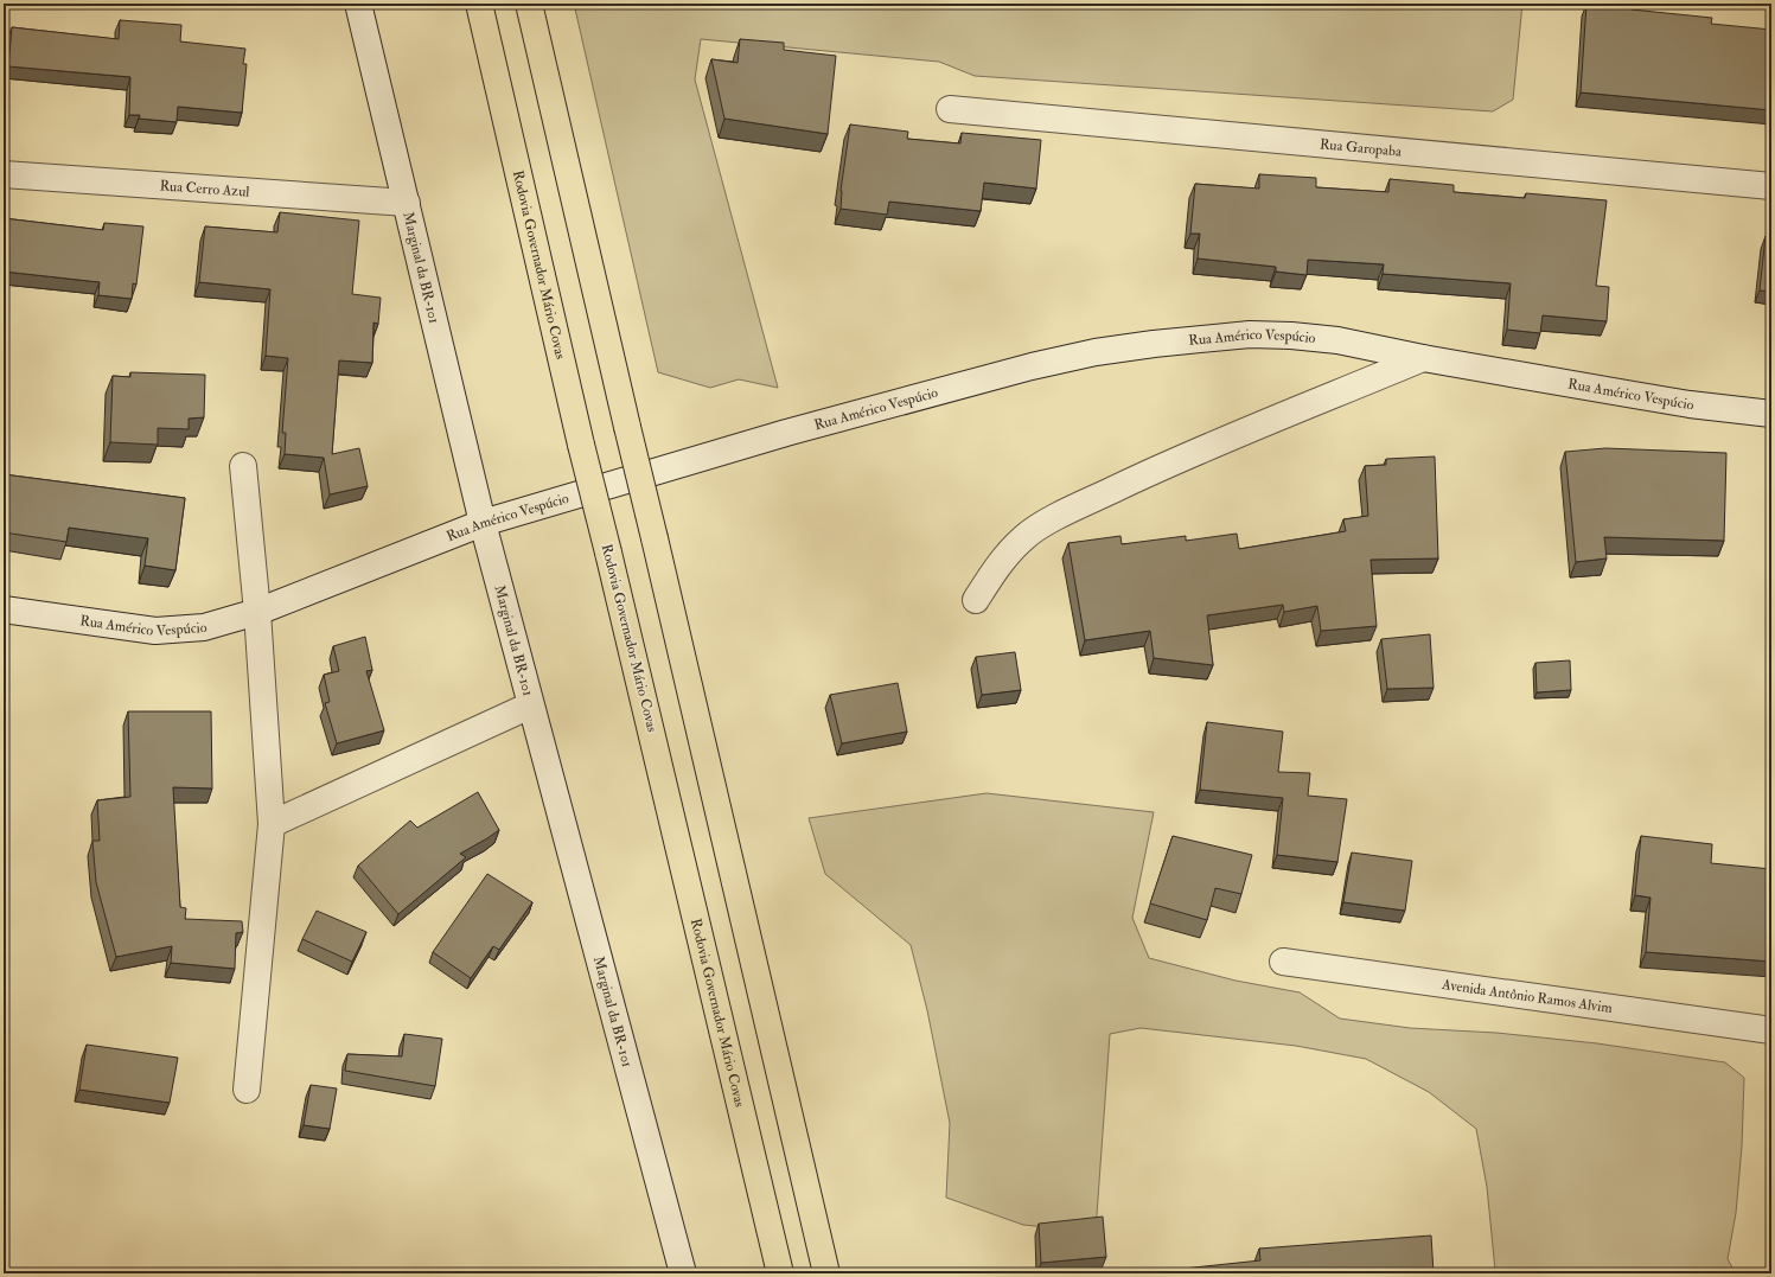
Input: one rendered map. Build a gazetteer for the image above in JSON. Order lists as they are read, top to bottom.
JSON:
{
  "streets": {
    "highway": ["Rodovia Governador Mário Covas"],
    "street": [
      "Rua Garopaba",
      "Rua Cerro Azul",
      "Marginal da BR-101",
      "Rua Américo Vespúcio",
      "Avenida Antônio Ramos Alvim"
    ]
  },
  "crossings": [
    ["Rua Cerro Azul", "Marginal da BR-101"],
    ["Marginal da BR-101", "Rua Américo Vespúcio"]
  ]
}
